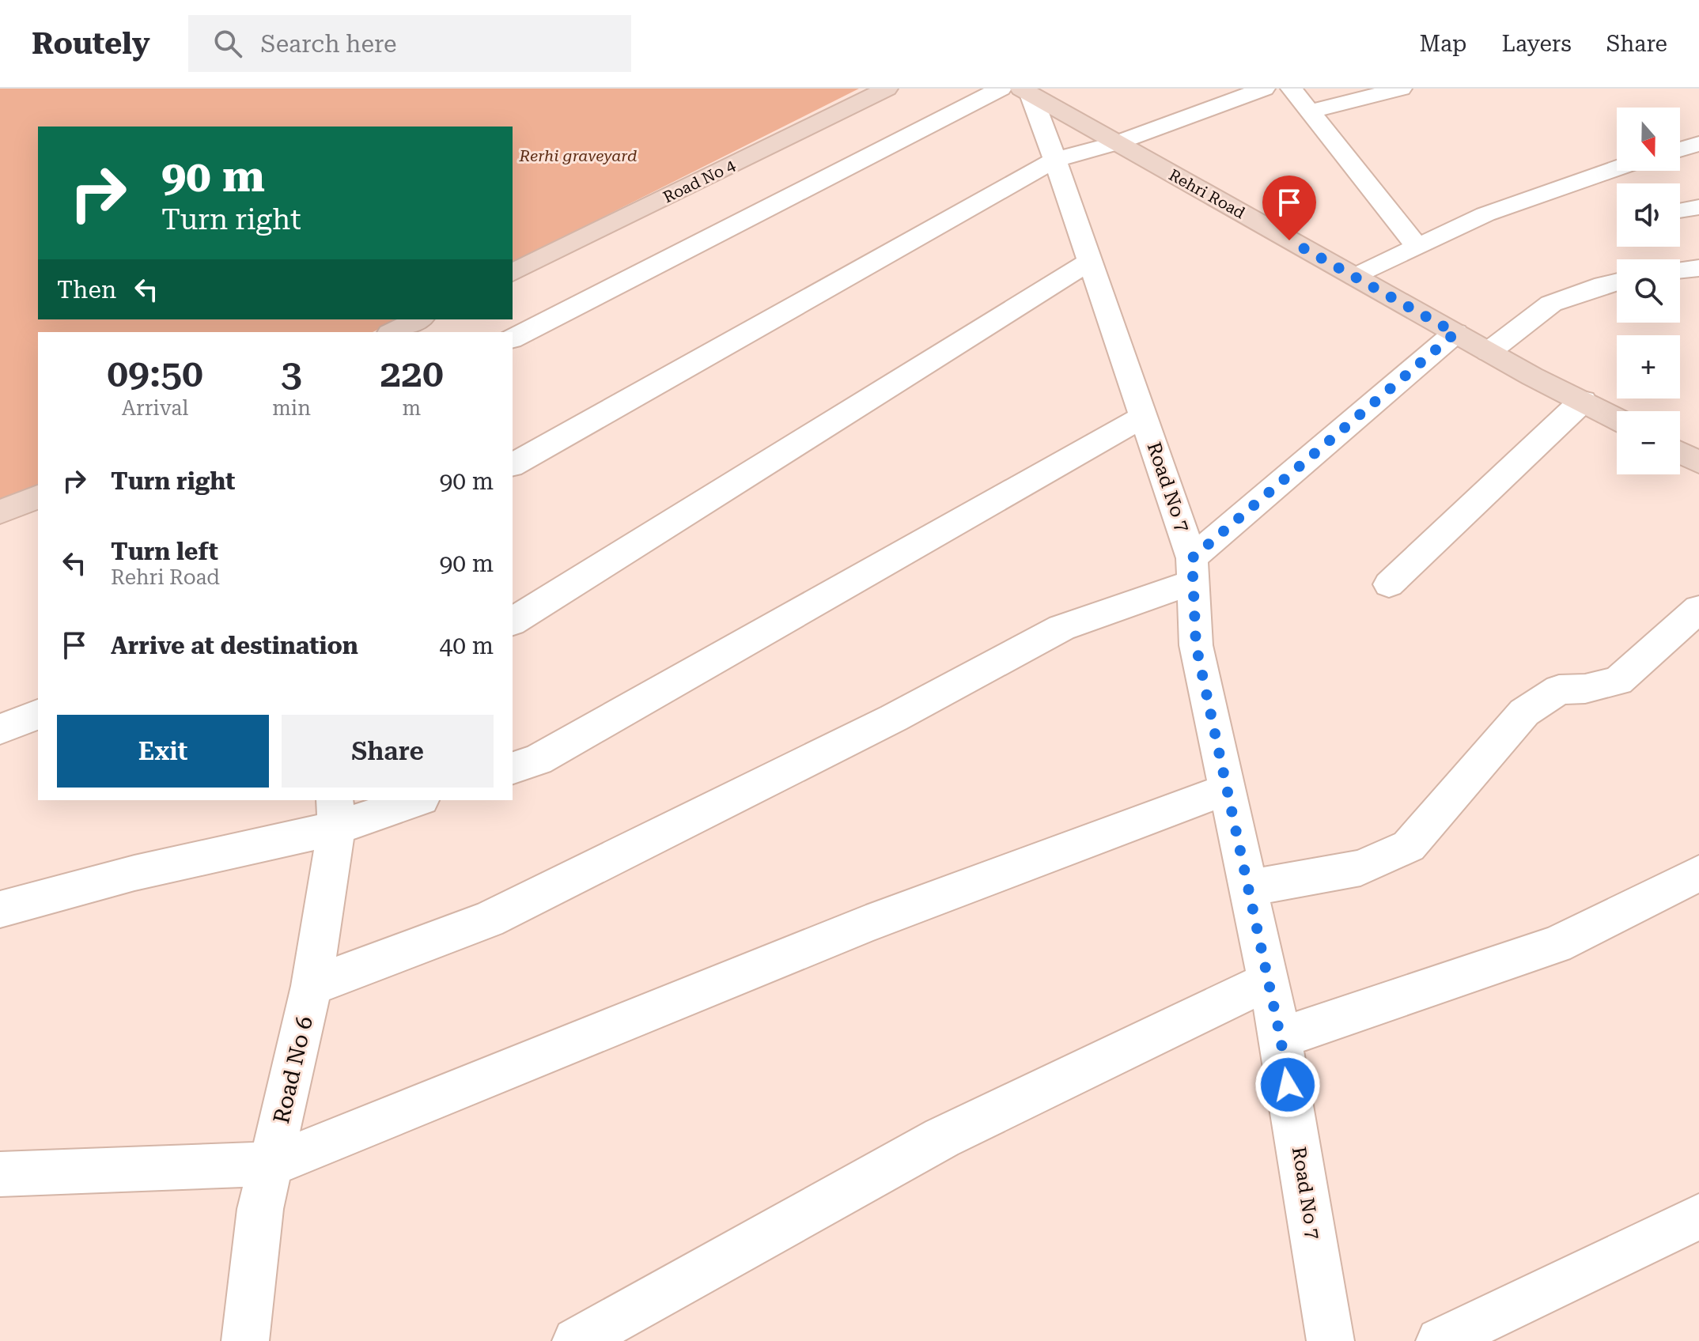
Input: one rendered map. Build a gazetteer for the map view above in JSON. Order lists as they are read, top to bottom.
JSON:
{
  "streets": {
    "street": [
      "Road No 4",
      "Rehri Road",
      "Road No 7",
      "Road No 6"
    ]
  },
  "crossings": [
    ["Rehri Road", "Road No 7"]
  ],
  "parks": ["Rerhi graveyard"],
  "north": "bottom",
  "page": {
    "header": "Routely",
    "search": "Search here",
    "nav": ["Map", "Layers", "Share"],
    "map_buttons": ["+", "−"],
    "turn": ["90 m", "Turn right"],
    "then": "Then",
    "eta": [
      "09:50",
      "Arrival",
      "3",
      "min",
      "220",
      "m"
    ],
    "list": [
      {
        "name": "Turn right",
        "value": "90 m"
      },
      {
        "name": "Turn left",
        "note": "Rehri Road",
        "value": "90 m"
      },
      {
        "name": "Arrive at destination",
        "value": "40 m"
      }
    ],
    "buttons": ["Exit", "Share"]
  }
}
